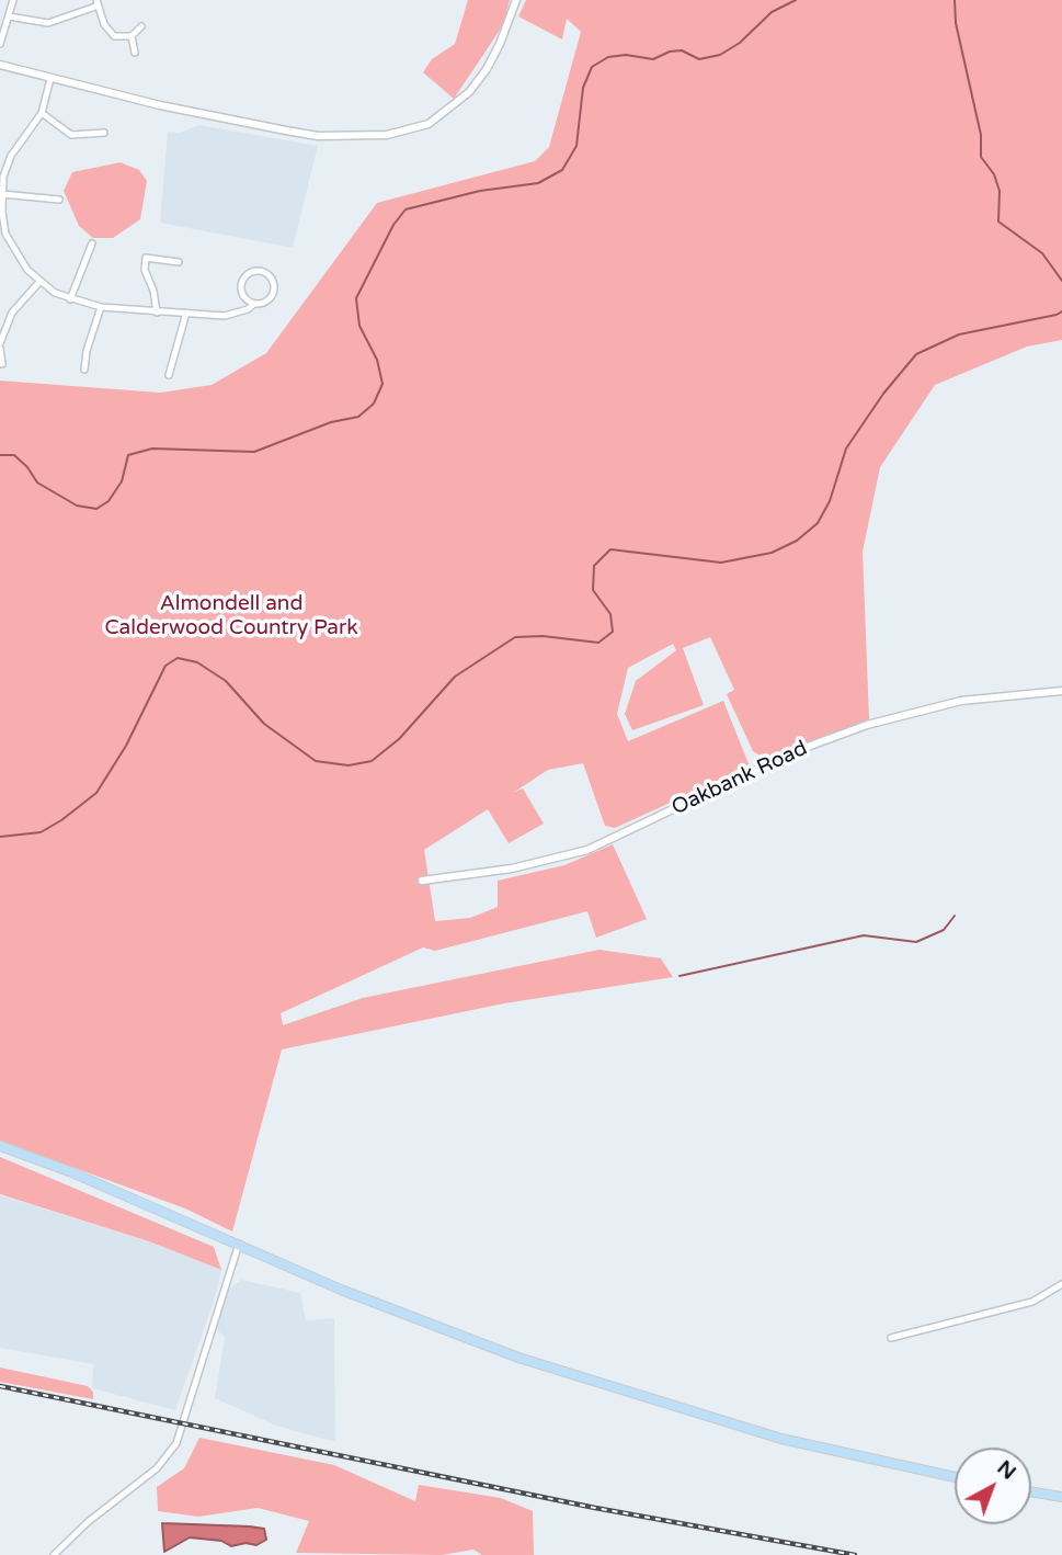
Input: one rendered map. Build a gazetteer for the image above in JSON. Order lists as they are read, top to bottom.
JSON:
{
  "streets": {
    "street": ["Oakbank Road"]
  },
  "parks": ["Almondell and Calderwood Country Park"],
  "north": "top right"
}
